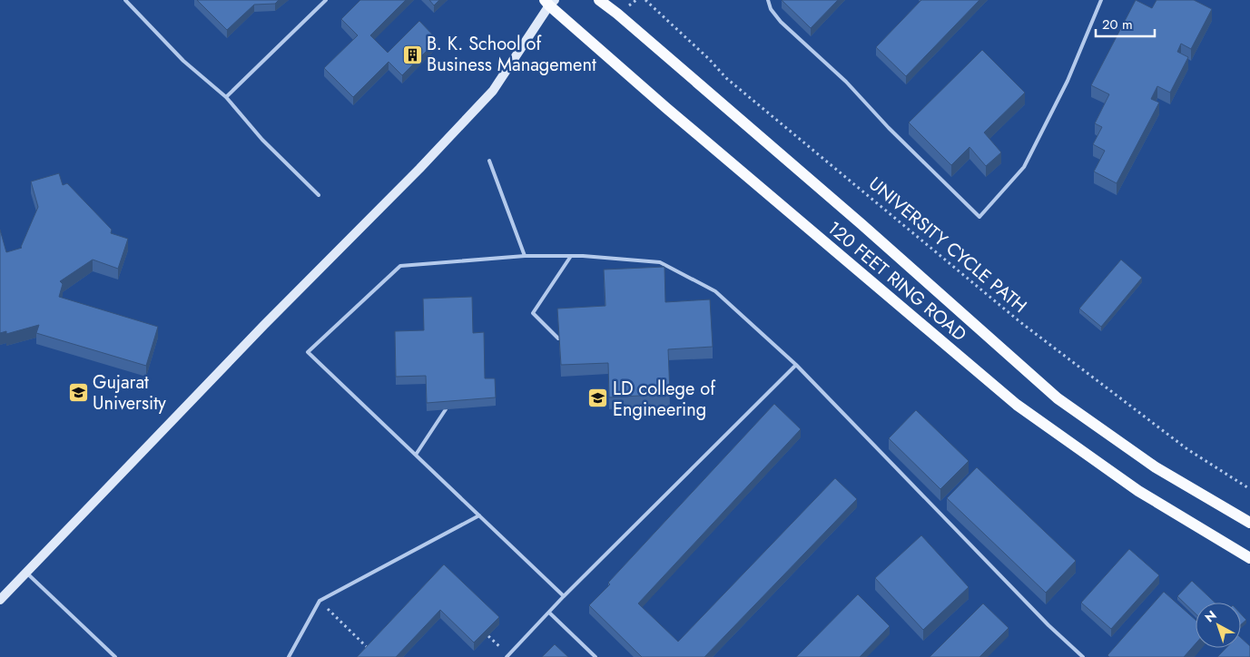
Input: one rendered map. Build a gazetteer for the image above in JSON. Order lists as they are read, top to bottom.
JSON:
{
  "streets": {
    "main road": ["120 FEET RING ROAD"],
    "path": ["UNIVERSITY CYCLE PATH"]
  },
  "places": {
    "building": ["B. K. School of Business Management"],
    "school or university": ["Gujarat University", "LD college of Engineering"]
  },
  "scale_bar": "20 m",
  "north": "top left"
}
